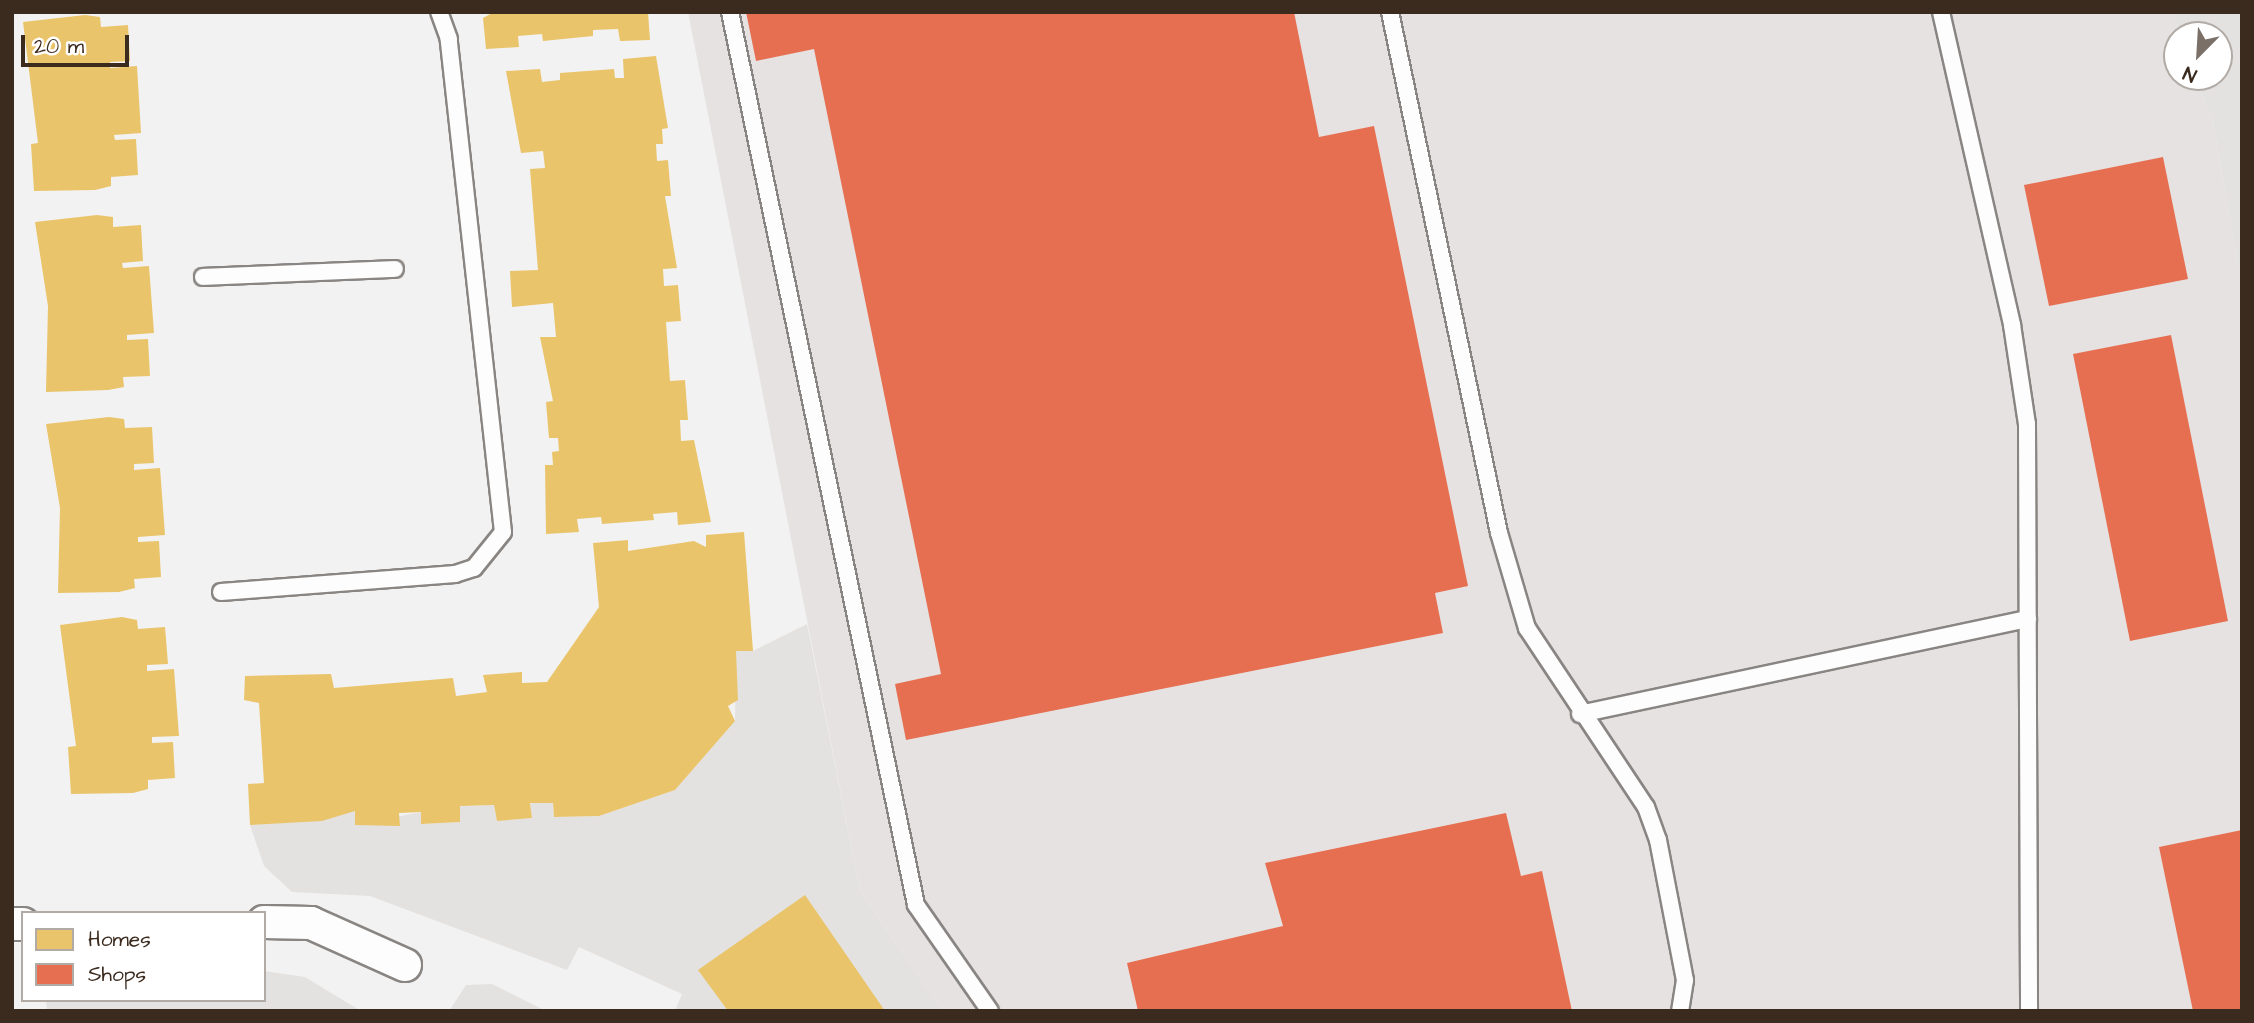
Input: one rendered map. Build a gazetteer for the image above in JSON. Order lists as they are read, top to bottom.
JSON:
{
  "legend": ["Homes", "Shops"],
  "scale_bar": "20 m",
  "north": "bottom left"
}
